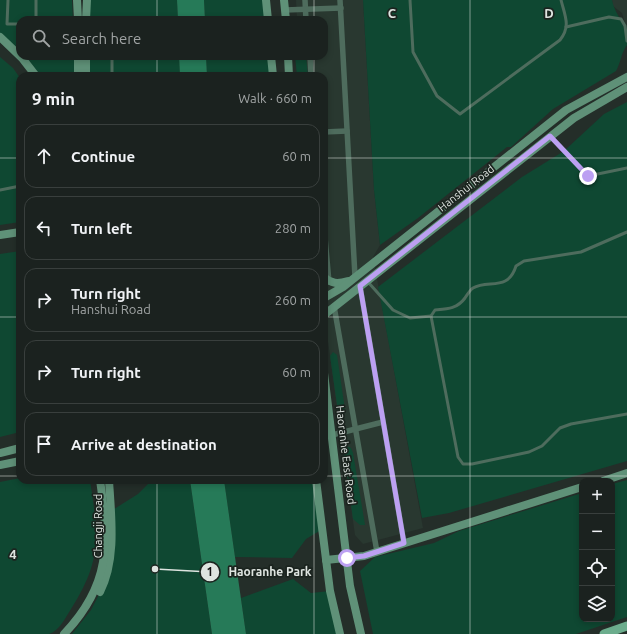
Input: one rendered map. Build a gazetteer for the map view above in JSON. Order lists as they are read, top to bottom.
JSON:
{
  "streets": {
    "main road": ["Hanshui Road", "Haoranhe East Road", "Changji Road"]
  },
  "places": ["Haoranhe Park"],
  "page": {
    "search": "Search here",
    "heading": ["9 min", "Walk · 660 m"],
    "list": [
      ["Continue", "60 m"],
      ["Turn left", "280 m"],
      ["Turn right", "Hanshui Road", "260 m"],
      ["Turn right", "60 m"],
      "Arrive at destination"
    ],
    "map_buttons": ["+", "−"]
  },
  "grid": {
    "columns": ["C", "D"],
    "rows": ["4"]
  }
}
